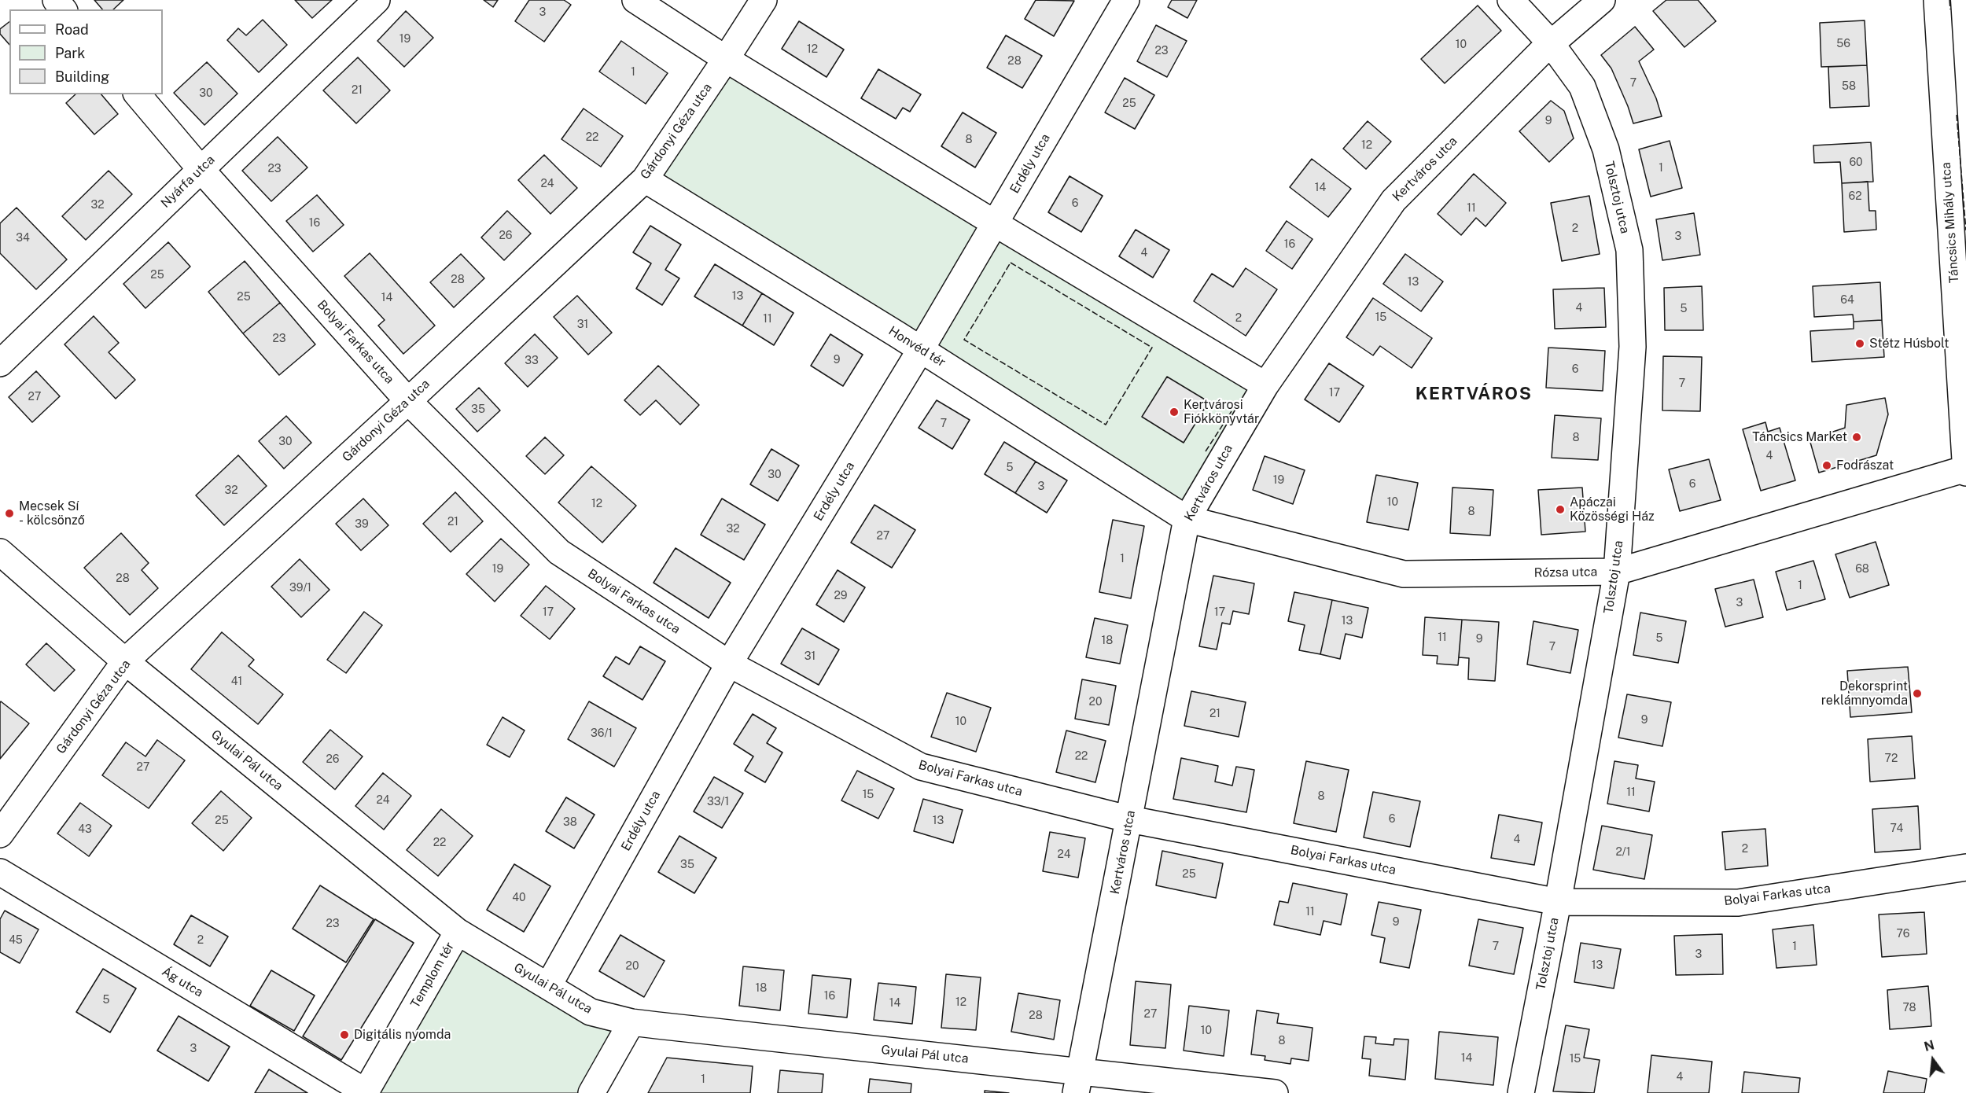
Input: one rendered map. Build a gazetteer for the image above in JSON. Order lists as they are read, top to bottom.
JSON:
{
  "streets": {
    "street": [
      "Gárdonyi Géza utca",
      "Erdély utca",
      "Kertváros utca",
      "Nyárfa utca",
      "Tolsztoj utca",
      "Táncsics Mihály utca",
      "Bolyai Farkas utca",
      "Honvéd tér",
      "Rózsa utca",
      "Gyulai Pál utca",
      "Templom tér",
      "Ág utca"
    ]
  },
  "crossings": [
    ["Gárdonyi Géza utca", "Bolyai Farkas utca"],
    ["Gárdonyi Géza utca", "Honvéd tér"],
    ["Gárdonyi Géza utca", "Gyulai Pál utca"],
    ["Erdély utca", "Bolyai Farkas utca"],
    ["Erdély utca", "Honvéd tér"],
    ["Erdély utca", "Gyulai Pál utca"],
    ["Kertváros utca", "Tolsztoj utca"],
    ["Kertváros utca", "Bolyai Farkas utca"],
    ["Kertváros utca", "Honvéd tér"],
    ["Kertváros utca", "Rózsa utca"],
    ["Kertváros utca", "Gyulai Pál utca"],
    ["Nyárfa utca", "Bolyai Farkas utca"],
    ["Tolsztoj utca", "Bolyai Farkas utca"],
    ["Tolsztoj utca", "Rózsa utca"],
    ["Táncsics Mihály utca", "Rózsa utca"],
    ["Honvéd tér", "Rózsa utca"],
    ["Gyulai Pál utca", "Templom tér"],
    ["Templom tér", "Ág utca"]
  ],
  "districts": ["KERTVÁROS"],
  "places": [
    "Stétz Húsbolt",
    "Kertvárosi Fiókkönyvtár",
    "Táncsics Market",
    "Fodrászat",
    "Apáczai Közösségi Ház",
    "Mecsek Sí - kölcsönző",
    "Dekorsprint reklámnyomda",
    "Digitális nyomda"
  ],
  "house_numbers": [
    "3",
    "19",
    "56",
    "10",
    "12",
    "23",
    "28",
    "1",
    "7",
    "58",
    "21",
    "30",
    "25",
    "9",
    "22",
    "8",
    "12",
    "60",
    "1",
    "23",
    "24",
    "14",
    "62",
    "6",
    "32",
    "11",
    "16",
    "2",
    "26",
    "3",
    "34",
    "16",
    "4",
    "25",
    "28",
    "13",
    "13",
    "25",
    "14",
    "64",
    "4",
    "5",
    "15",
    "2",
    "11",
    "31",
    "23",
    "9",
    "33",
    "6",
    "7",
    "17",
    "27",
    "35",
    "7",
    "8",
    "30",
    "4",
    "5",
    "30",
    "19",
    "6",
    "3",
    "32",
    "10",
    "12",
    "8",
    "21",
    "39",
    "32",
    "27",
    "1",
    "19",
    "68",
    "28",
    "1",
    "39/1",
    "29",
    "3",
    "17",
    "17",
    "13",
    "11",
    "5",
    "9",
    "18",
    "7",
    "31",
    "41",
    "20",
    "21",
    "9",
    "10",
    "36/1",
    "22",
    "72",
    "26",
    "27",
    "11",
    "15",
    "8",
    "24",
    "33/1",
    "6",
    "25",
    "13",
    "38",
    "74",
    "43",
    "4",
    "22",
    "2",
    "2/1",
    "24",
    "35",
    "25",
    "40",
    "11",
    "9",
    "23",
    "76",
    "45",
    "2",
    "7",
    "1",
    "3",
    "13",
    "20",
    "18",
    "16",
    "5",
    "12",
    "14",
    "78",
    "27",
    "28",
    "10",
    "8",
    "3",
    "14",
    "15",
    "4",
    "1"
  ],
  "legend": ["Road", "Park", "Building"],
  "north": "top"
}
